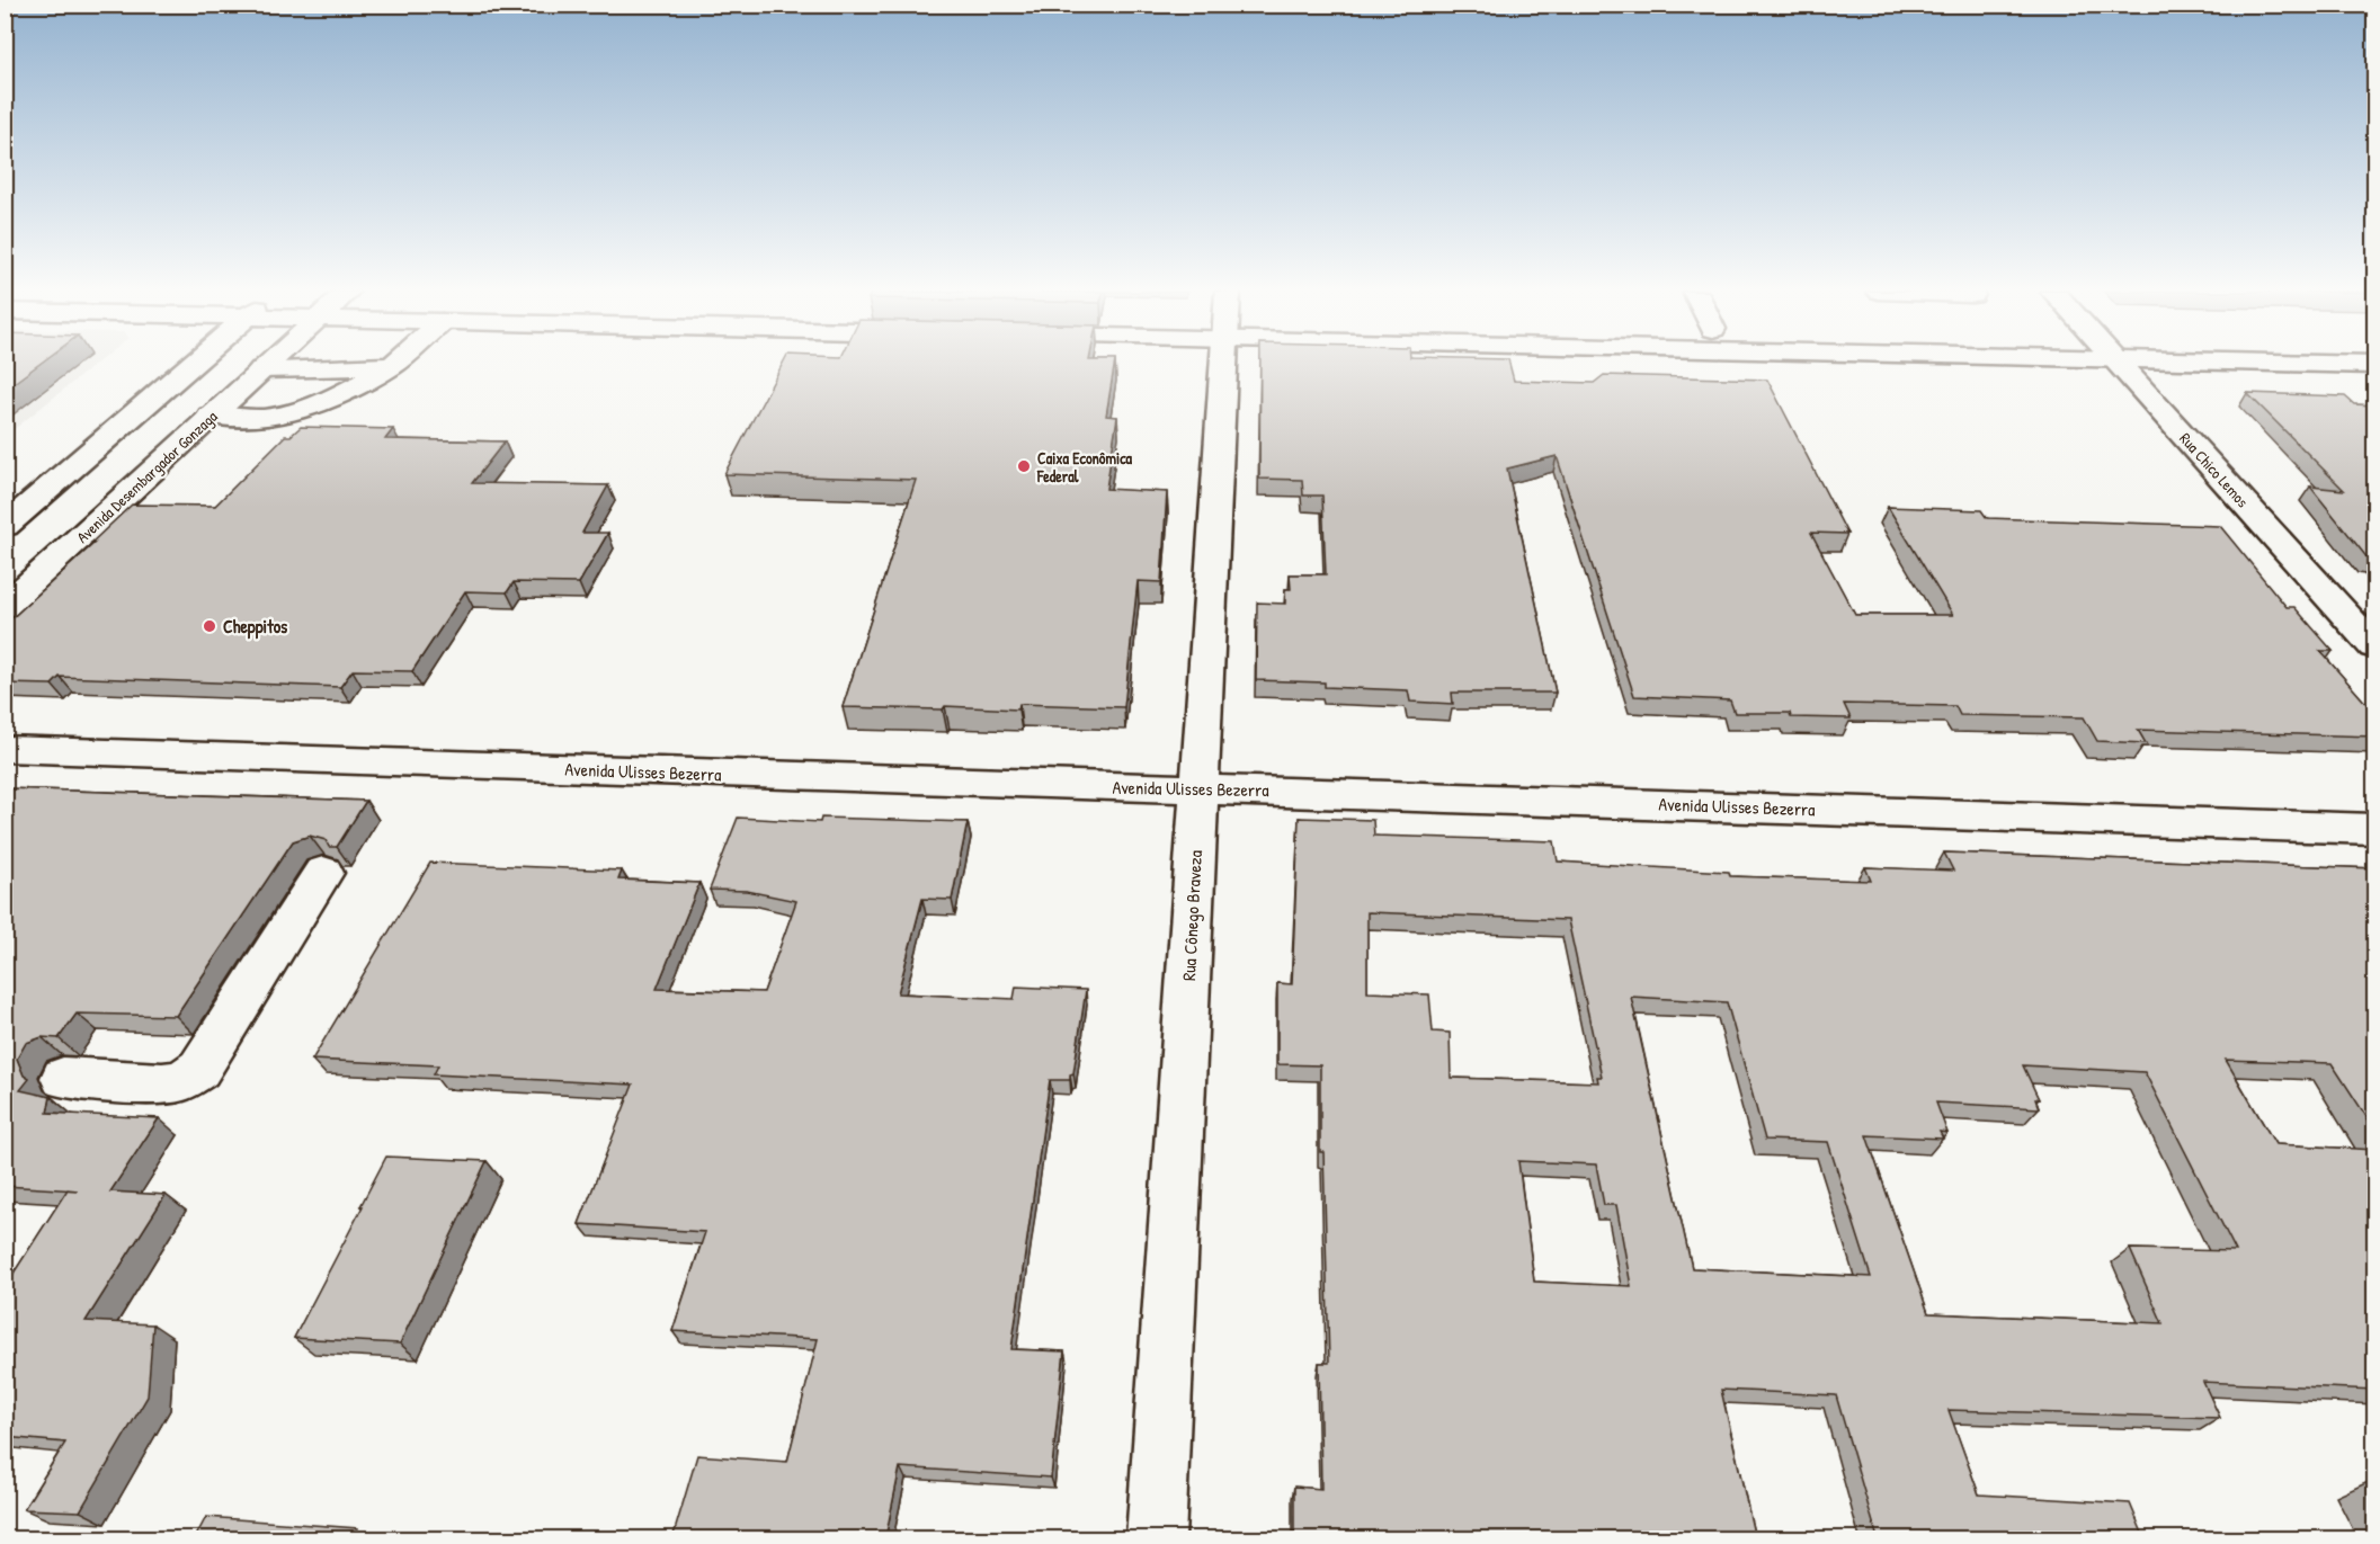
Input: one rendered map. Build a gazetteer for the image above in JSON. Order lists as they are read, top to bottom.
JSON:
{
  "streets": {
    "main road": [
      "Rua Chico Lemos",
      "Avenida Desembargador Gonzaga",
      "Avenida Ulisses Bezerra",
      "Rua Cônego Braveza"
    ]
  },
  "crossings": [
    ["Avenida Ulisses Bezerra", "Rua Cônego Braveza"]
  ],
  "places": ["Caixa Econômica Federal", "Cheppitos"]
}
